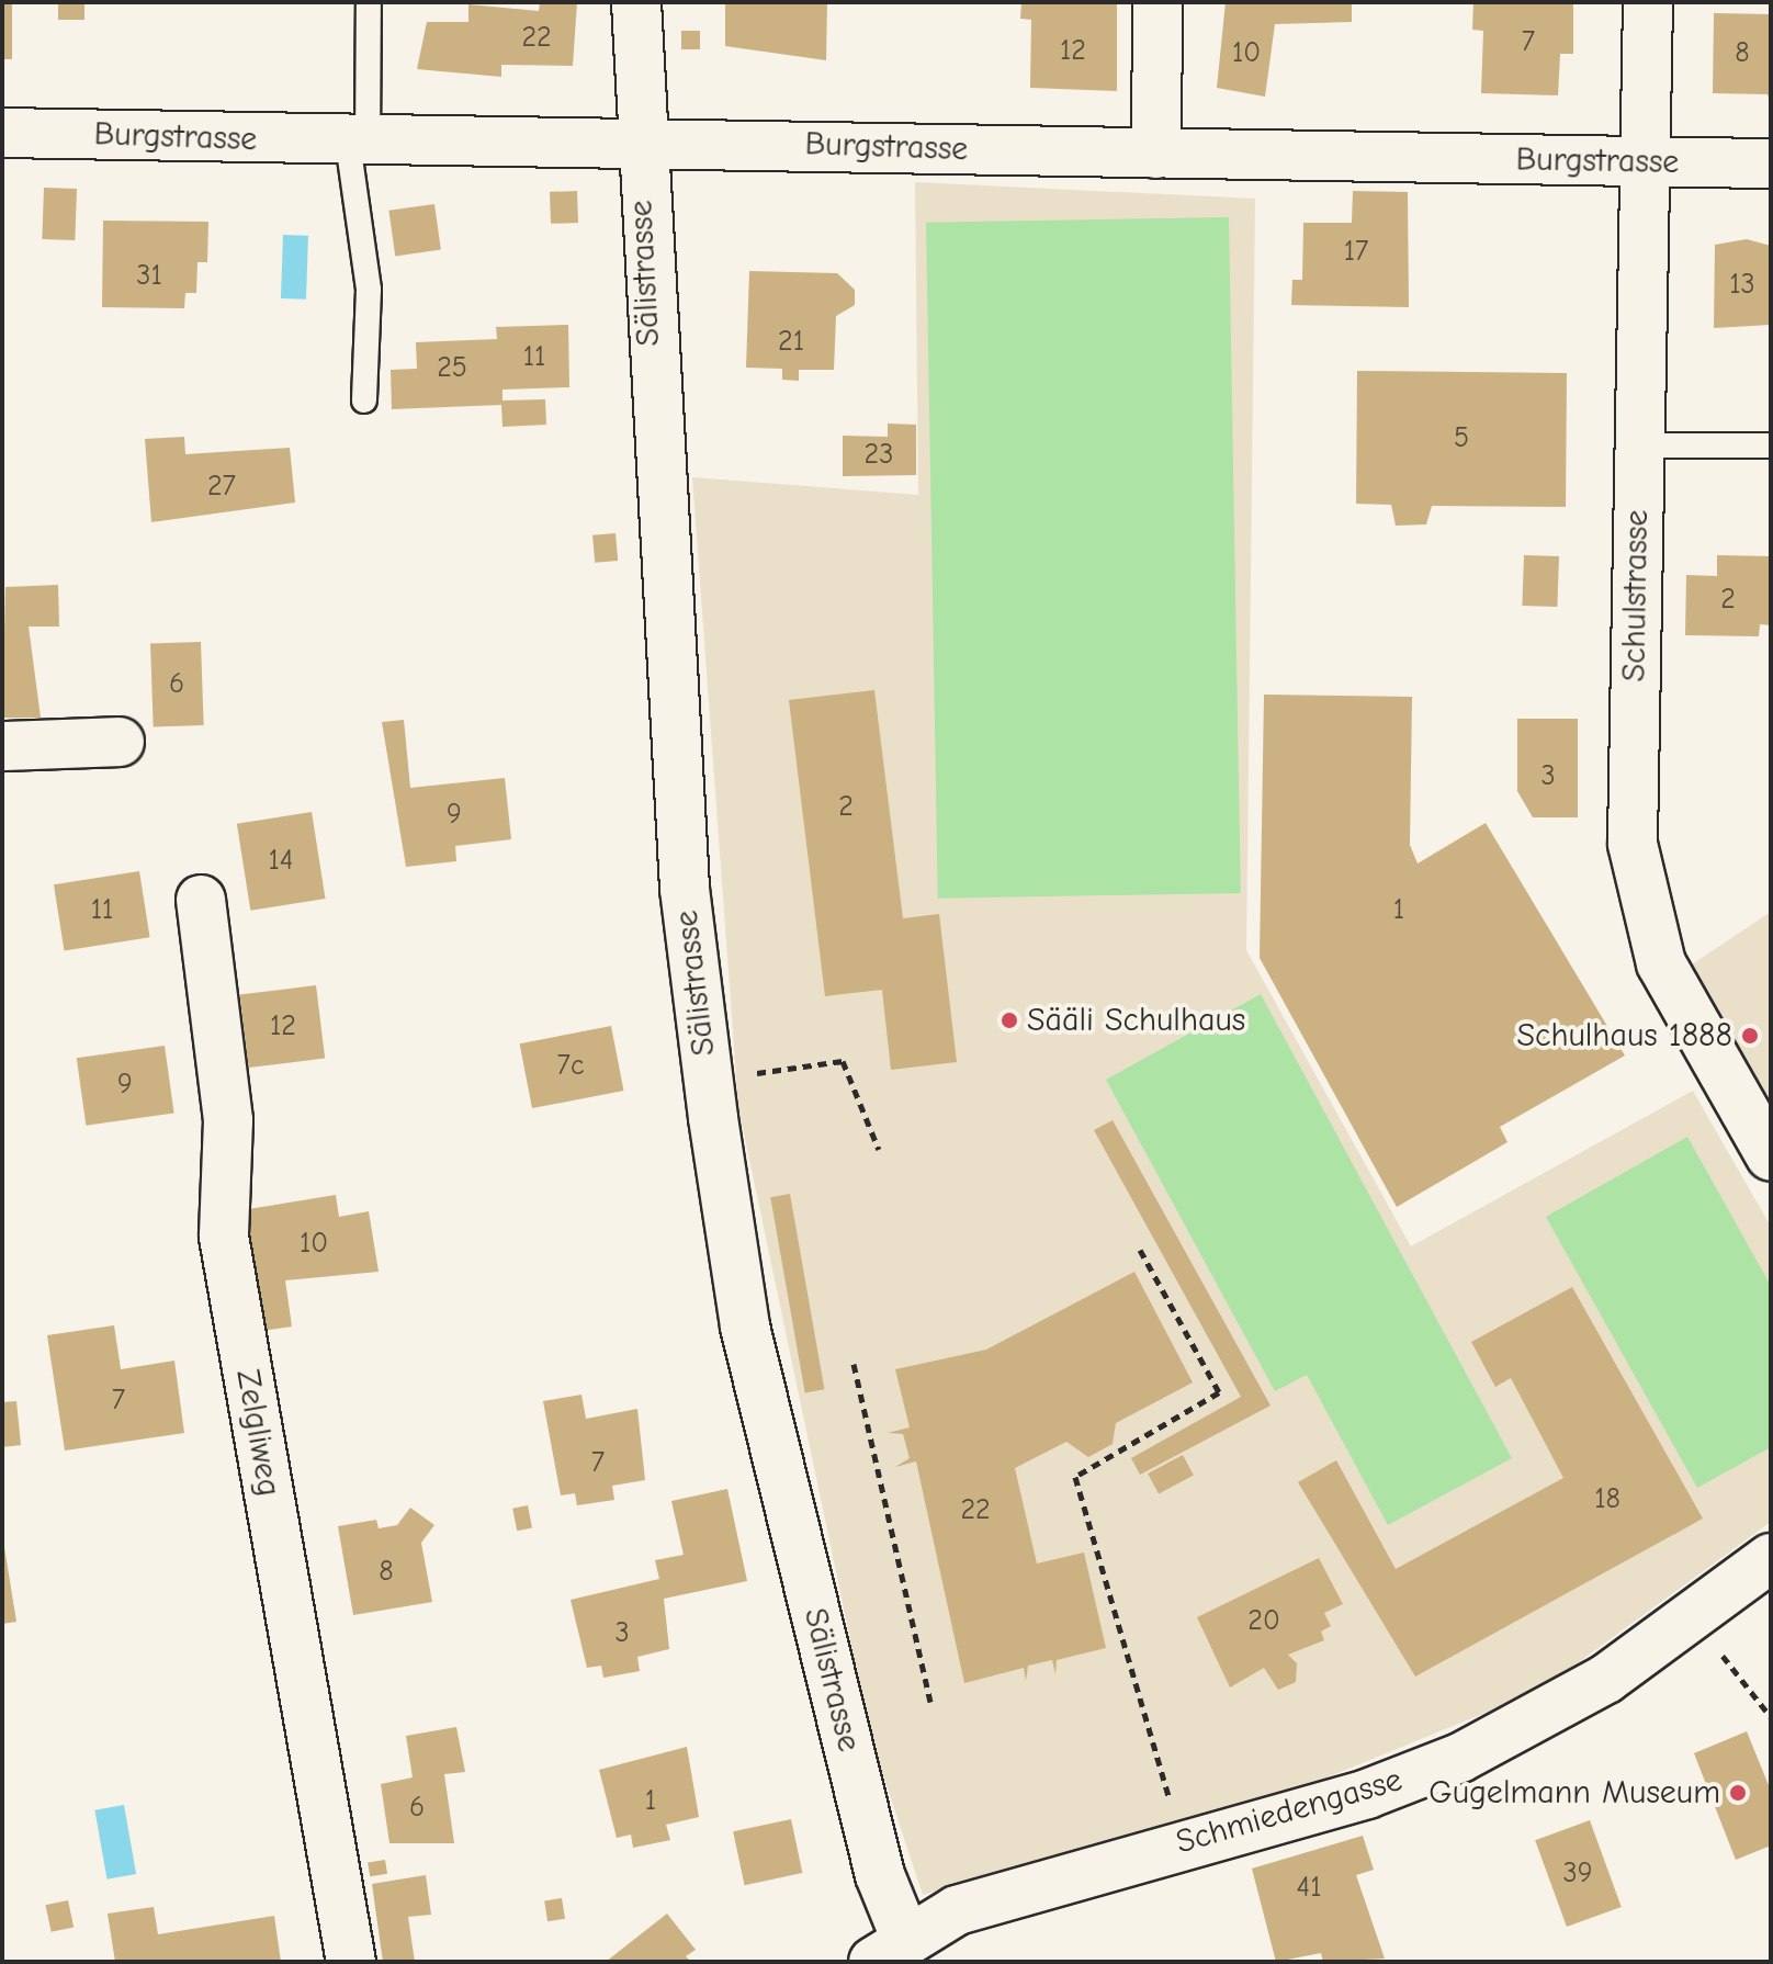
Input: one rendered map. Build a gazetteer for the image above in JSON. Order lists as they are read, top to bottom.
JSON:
{
  "streets": {
    "street": [
      "Burgstrasse",
      "Sälistrasse",
      "Schulstrasse",
      "Zelgliweg",
      "Schmiedengasse"
    ]
  },
  "crossings": [
    ["Burgstrasse", "Sälistrasse"],
    ["Burgstrasse", "Schulstrasse"],
    ["Sälistrasse", "Schmiedengasse"]
  ],
  "places": ["Sääli Schulhaus", "Schulhaus 1888", "Gugelmann Museum"],
  "house_numbers": [
    "22",
    "7",
    "12",
    "10",
    "8",
    "17",
    "31",
    "13",
    "21",
    "11",
    "25",
    "5",
    "23",
    "27",
    "2",
    "6",
    "3",
    "2",
    "9",
    "14",
    "11",
    "1",
    "12",
    "7c",
    "9",
    "10",
    "7",
    "7",
    "18",
    "22",
    "8",
    "20",
    "3",
    "1",
    "6",
    "39",
    "41"
  ]
}
